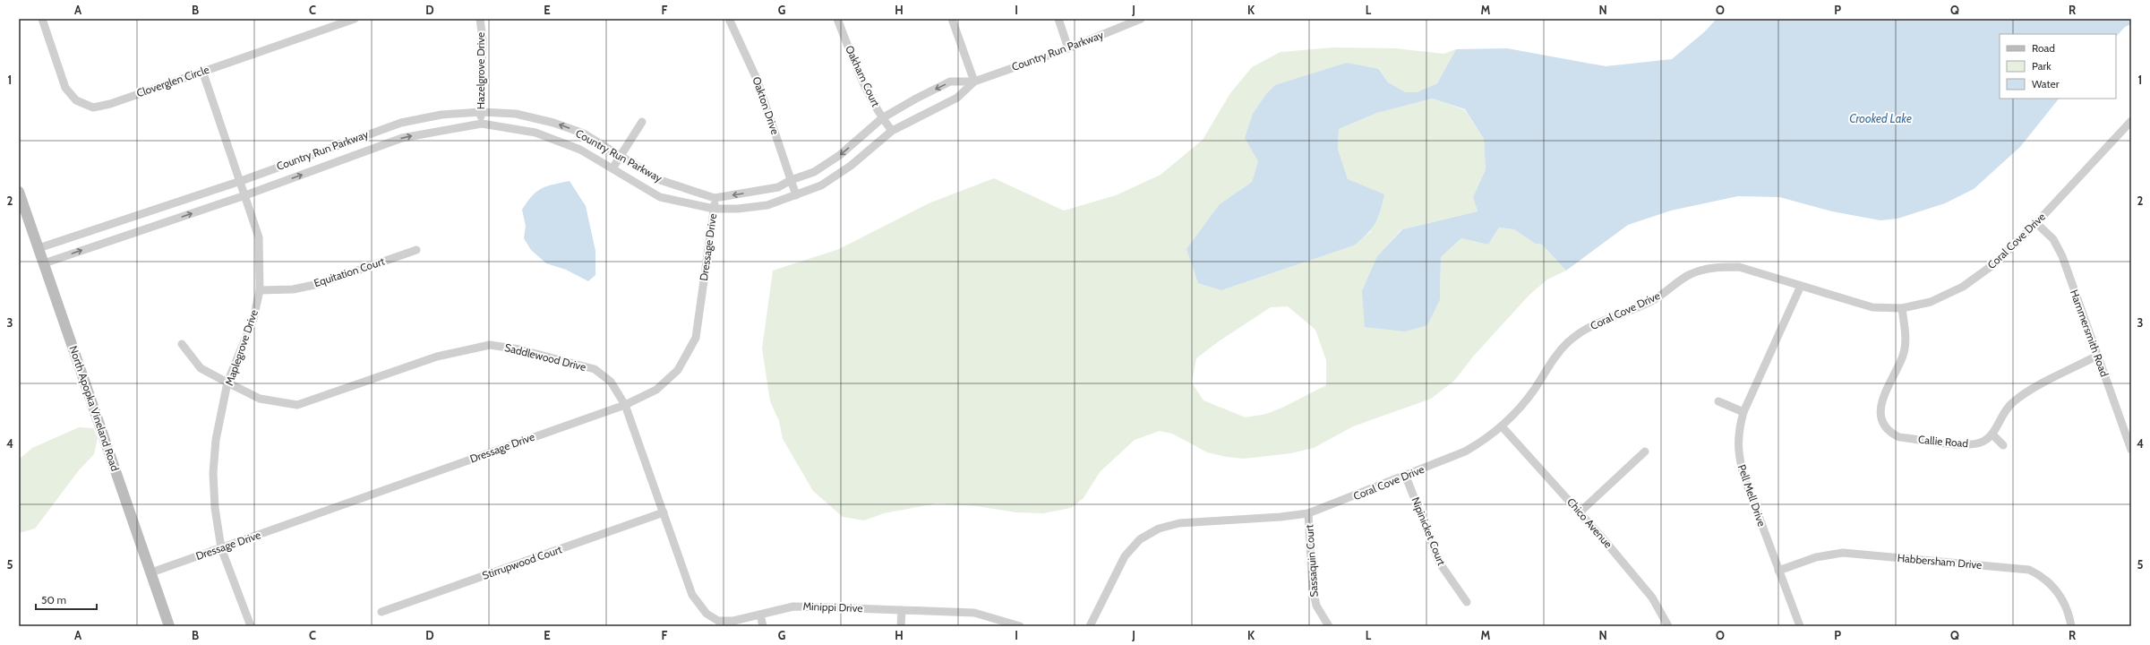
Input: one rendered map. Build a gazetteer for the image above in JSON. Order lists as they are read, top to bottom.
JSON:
{
  "streets": {
    "main road": ["North Apopka Vineland Road"],
    "street": [
      "Country Run Parkway",
      "Hazelgrove Drive",
      "Oakham Court",
      "Cloverglen Circle",
      "Oakton Drive",
      "Coral Cove Drive",
      "Dressage Drive",
      "Equitation Court",
      "Hammersmith Road",
      "Maplegrove Drive",
      "Saddlewood Drive",
      "Callie Road",
      "Pell Mell Drive",
      "Chico Avenue",
      "Nipinicket Court",
      "Sassaquin Court",
      "Habbersham Drive",
      "Stirrupwood Court",
      "Minippi Drive"
    ]
  },
  "crossings": [
    ["Country Run Parkway", "Hazelgrove Drive"],
    ["Country Run Parkway", "Oakham Court"],
    ["Country Run Parkway", "Oakton Drive"],
    ["Country Run Parkway", "Dressage Drive"],
    ["Country Run Parkway", "Maplegrove Drive"],
    ["Country Run Parkway", "North Apopka Vineland Road"],
    ["Cloverglen Circle", "Maplegrove Drive"],
    ["Coral Cove Drive", "Hammersmith Road"],
    ["Coral Cove Drive", "Callie Road"],
    ["Coral Cove Drive", "Pell Mell Drive"],
    ["Coral Cove Drive", "Chico Avenue"],
    ["Coral Cove Drive", "Nipinicket Court"],
    ["Coral Cove Drive", "Sassaquin Court"],
    ["Dressage Drive", "Maplegrove Drive"],
    ["Dressage Drive", "Saddlewood Drive"],
    ["Dressage Drive", "North Apopka Vineland Road"],
    ["Equitation Court", "Maplegrove Drive"],
    ["Hammersmith Road", "Callie Road"],
    ["Maplegrove Drive", "Saddlewood Drive"],
    ["Saddlewood Drive", "Stirrupwood Court"],
    ["Saddlewood Drive", "Minippi Drive"],
    ["Pell Mell Drive", "Habbersham Drive"]
  ],
  "water": ["Crooked Lake"],
  "legend": ["Road", "Park", "Water"],
  "scale_bar": "50 m",
  "grid": {
    "columns": [
      "A",
      "B",
      "C",
      "D",
      "E",
      "F",
      "G",
      "H",
      "I",
      "J",
      "K",
      "L",
      "M",
      "N",
      "O",
      "P",
      "Q",
      "R"
    ],
    "rows": [
      "1",
      "2",
      "3",
      "4",
      "5"
    ]
  }
}
